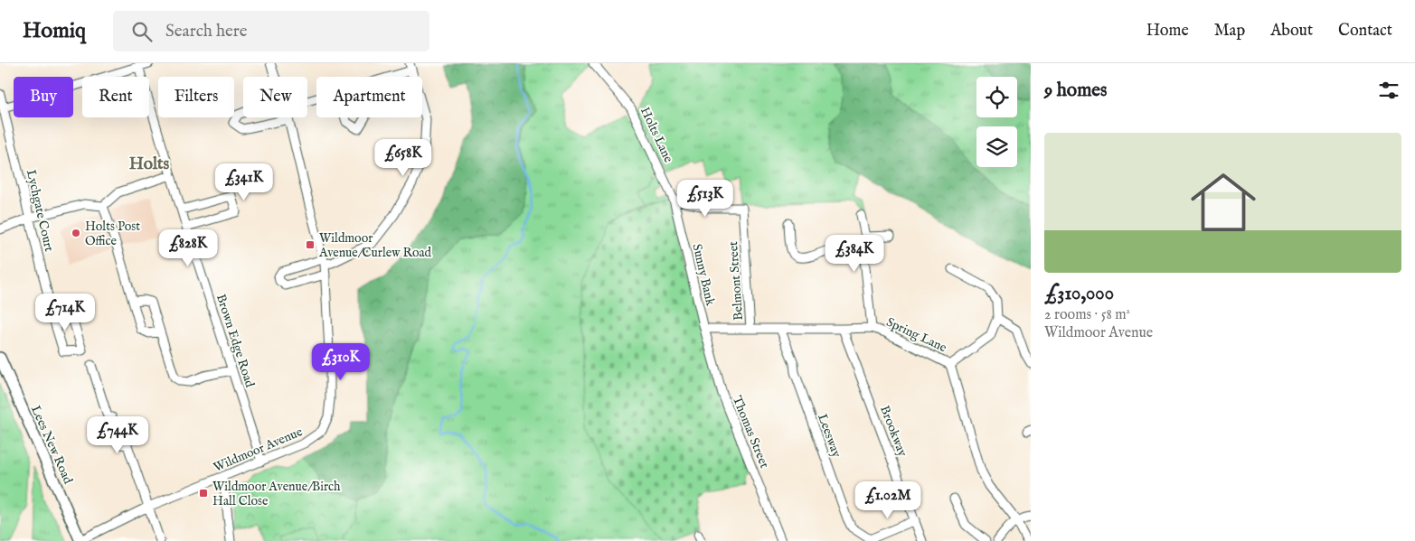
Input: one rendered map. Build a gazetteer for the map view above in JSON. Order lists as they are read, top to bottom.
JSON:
{
  "streets": {
    "street": [
      "Holts Lane",
      "Lychgate Court",
      "Sunny Bank",
      "Belmont Street",
      "Spring Lane",
      "Brown Edge Road",
      "Brookway",
      "Thomas Street",
      "Leesway",
      "Lees New Road",
      "Wildmoor Avenue"
    ]
  },
  "crossings": [
    ["Holts Lane", "Sunny Bank"],
    ["Holts Lane", "Belmont Street"],
    ["Sunny Bank", "Belmont Street"],
    ["Sunny Bank", "Spring Lane"],
    ["Sunny Bank", "Thomas Street"],
    ["Belmont Street", "Spring Lane"],
    ["Spring Lane", "Brookway"],
    ["Spring Lane", "Thomas Street"],
    ["Spring Lane", "Leesway"],
    ["Brown Edge Road", "Wildmoor Avenue"],
    ["Lees New Road", "Wildmoor Avenue"]
  ],
  "districts": ["Holts"],
  "places": {
    "other": ["Holts Post Office"],
    "transit": ["Wildmoor Avenue/Curlew Road", "Wildmoor Avenue/Birch Hall Close"]
  },
  "page": {
    "header": "Homiq",
    "search": "Search here",
    "nav": [
      "Home",
      "Map",
      "About",
      "Contact"
    ],
    "heading": "9 homes",
    "chip": [
      "Buy",
      "Rent",
      "Filters",
      "New",
      "Apartment"
    ],
    "list": [
      {
        "name": "£310,000",
        "note": "2 rooms · 58 m² · Wildmoor Avenue"
      }
    ],
    "price": [
      "£658K",
      "£341K",
      "£513K",
      "£828K",
      "£384K",
      "£714K",
      "£310K",
      "£744K",
      "£1.02M"
    ]
  }
}
